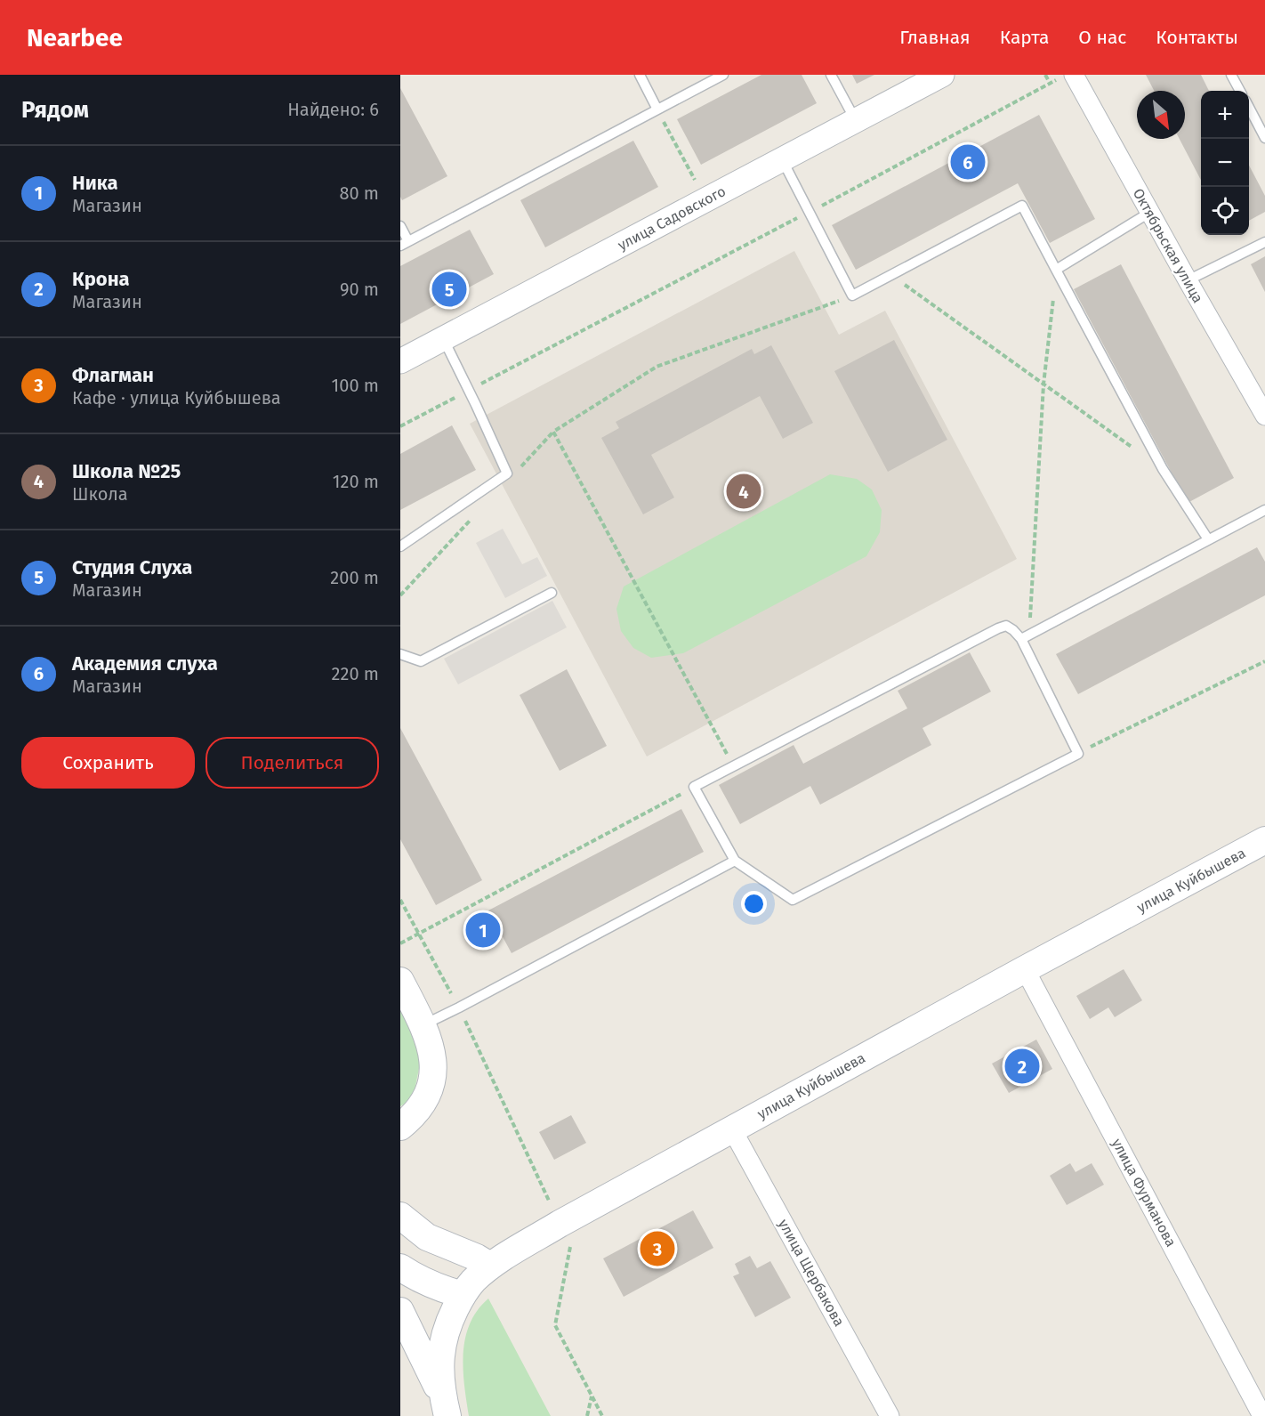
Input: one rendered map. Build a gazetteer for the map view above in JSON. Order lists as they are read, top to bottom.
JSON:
{
  "streets": {
    "main road": ["улица Куйбышева"],
    "street": [
      "улица Садовского",
      "Октябрьская улица",
      "улица Фурманова",
      "улица Щербакова"
    ]
  },
  "crossings": [
    ["улица Куйбышева", "улица Фурманова"],
    ["улица Куйбышева", "улица Щербакова"]
  ],
  "north": "bottom right",
  "page": {
    "header": "Nearbee",
    "nav": [
      "Главная",
      "Карта",
      "О нас",
      "Контакты"
    ],
    "heading": ["Рядом", "Найдено: 6"],
    "map_buttons": ["+", "−"],
    "pins": [
      "6",
      "5",
      "4",
      "1",
      "2",
      "3"
    ],
    "list": [
      {
        "mark": "1",
        "name": "Ника",
        "note": "Магазин",
        "value": "80 m"
      },
      {
        "mark": "2",
        "name": "Крона",
        "note": "Магазин",
        "value": "90 m"
      },
      {
        "mark": "3",
        "name": "Флагман",
        "note": "Кафе · улица Куйбышева",
        "value": "100 m"
      },
      {
        "mark": "4",
        "name": "Школа №25",
        "note": "Школа",
        "value": "120 m"
      },
      {
        "mark": "5",
        "name": "Студия Слуха",
        "note": "Магазин",
        "value": "200 m"
      },
      {
        "mark": "6",
        "name": "Академия слуха",
        "note": "Магазин",
        "value": "220 m"
      }
    ],
    "buttons": ["Сохранить", "Поделиться"]
  }
}
